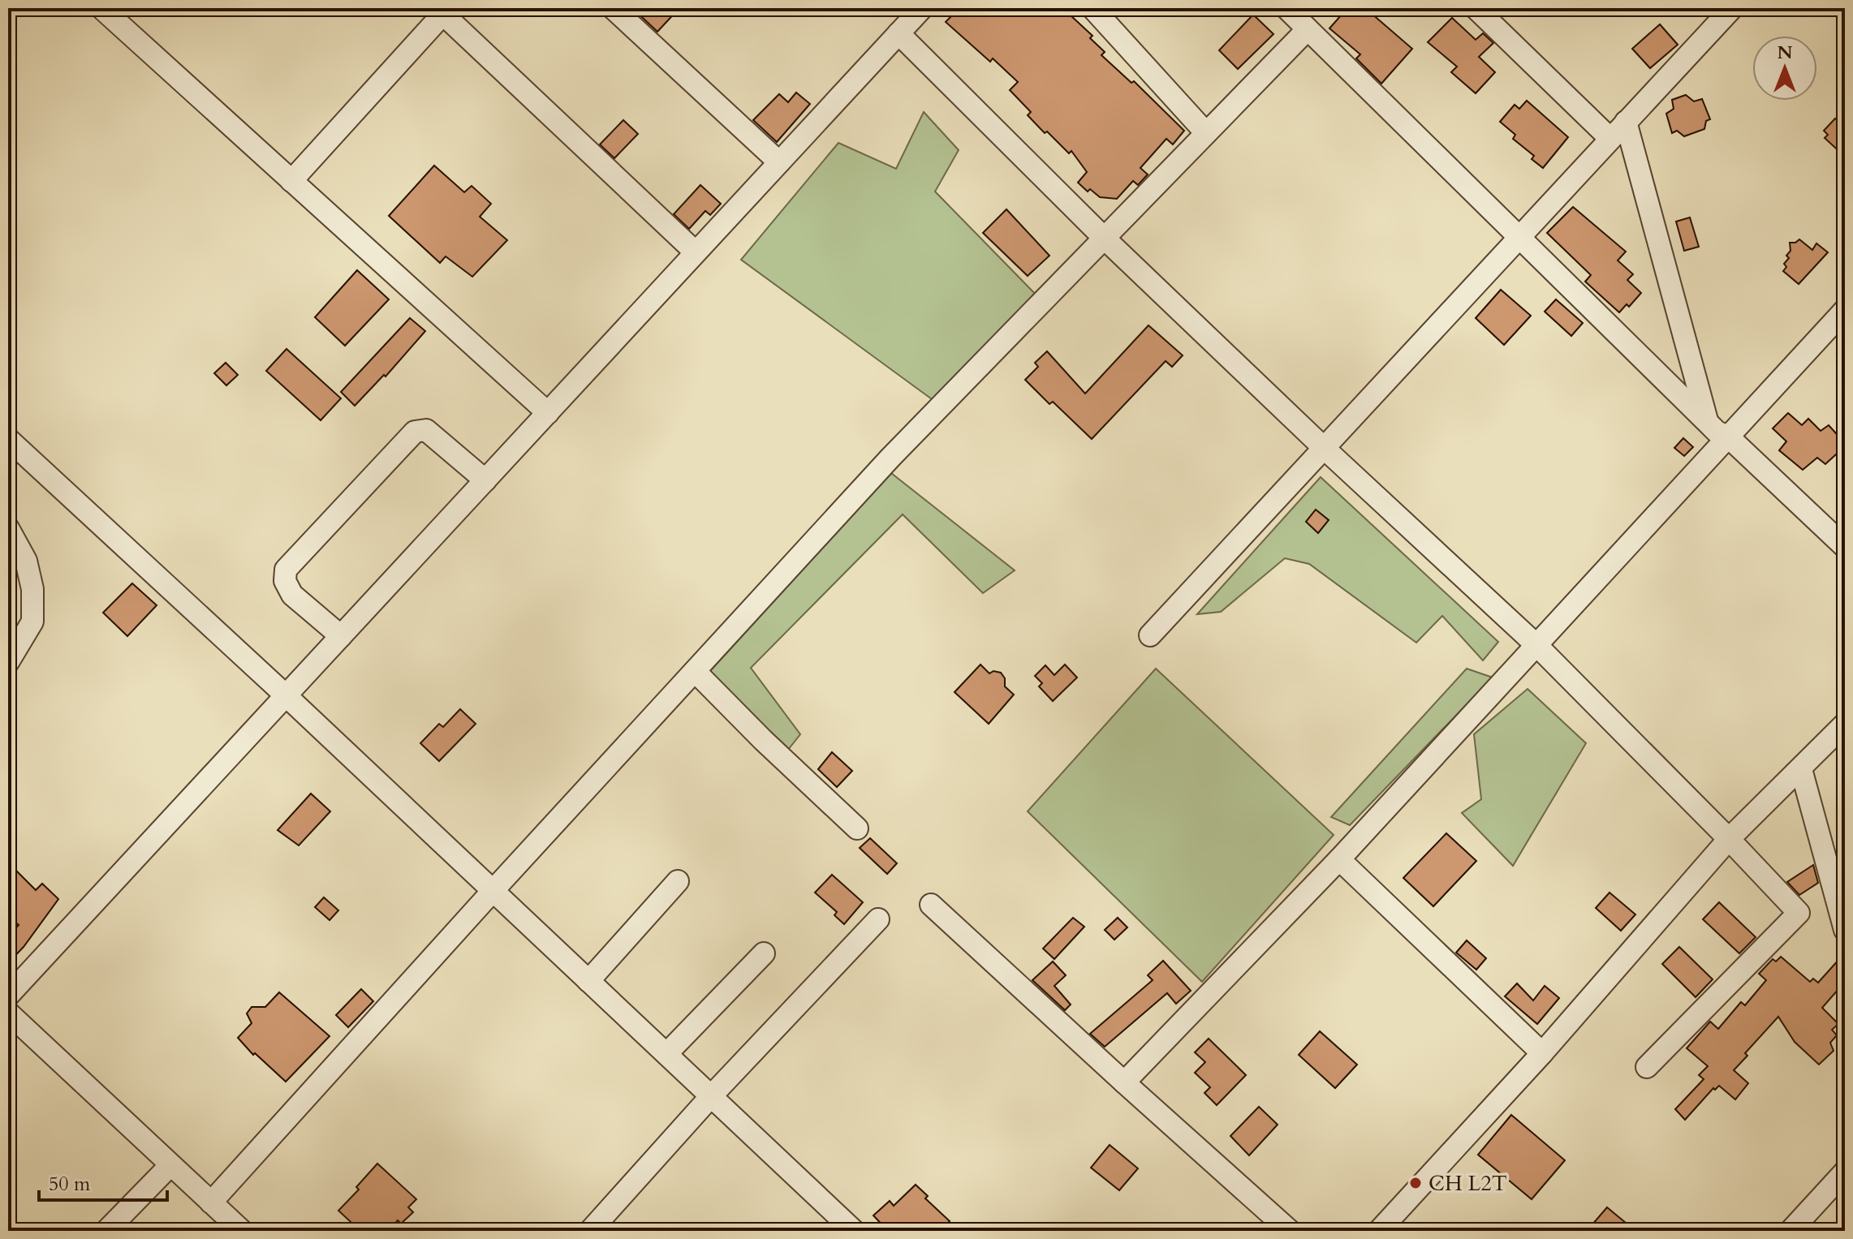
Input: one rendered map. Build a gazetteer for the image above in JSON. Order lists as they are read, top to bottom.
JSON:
{
  "places": ["CH L2T"],
  "scale_bar": "50 m",
  "north": "top"
}
